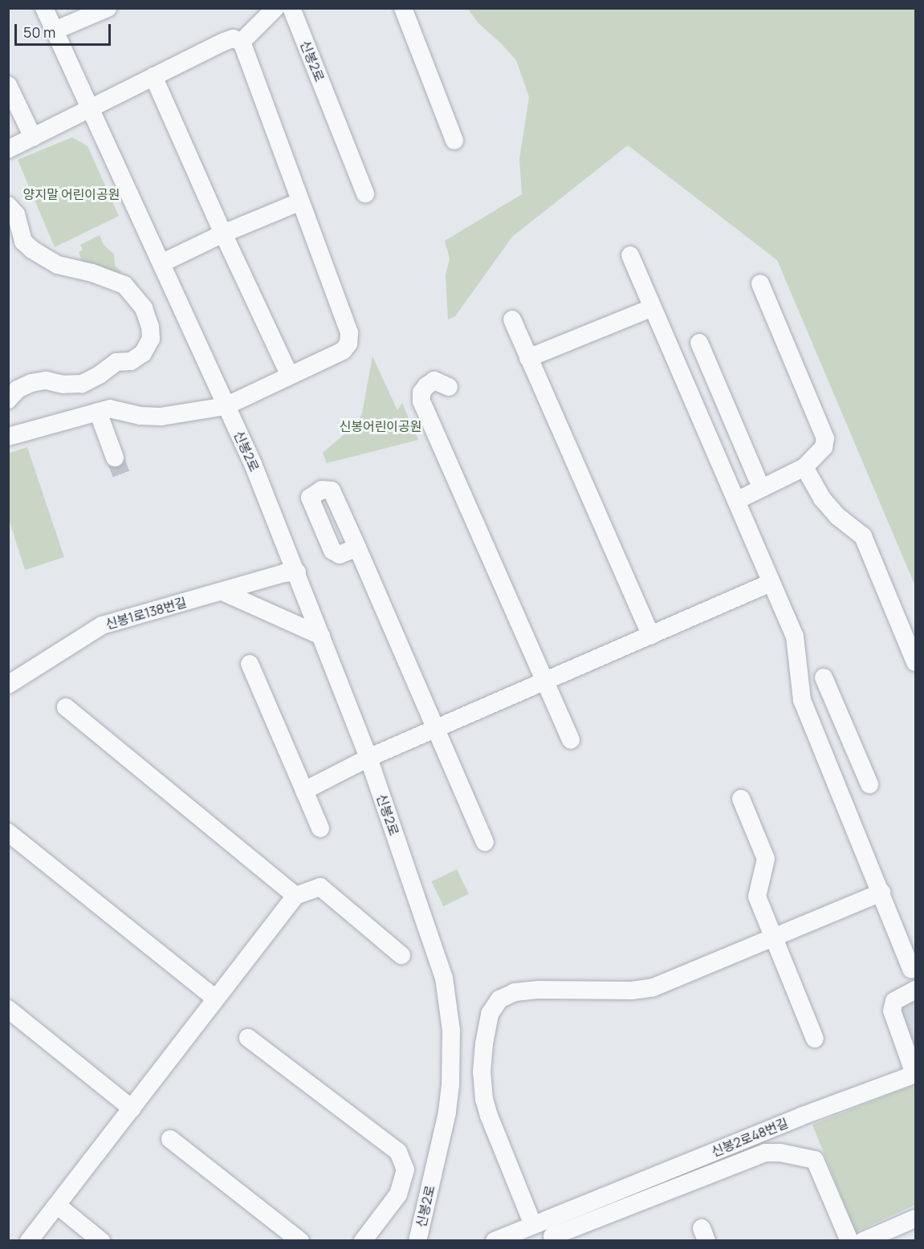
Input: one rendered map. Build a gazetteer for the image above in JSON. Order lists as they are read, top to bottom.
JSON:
{
  "streets": {
    "street": ["신봉2로", "신봉1로138번길", "신봉2로48번길"]
  },
  "crossings": [
    ["신봉2로", "신봉1로138번길"]
  ],
  "parks": ["양지말 어린이공원", "신봉어린이공원"],
  "scale_bar": "50 m"
}
